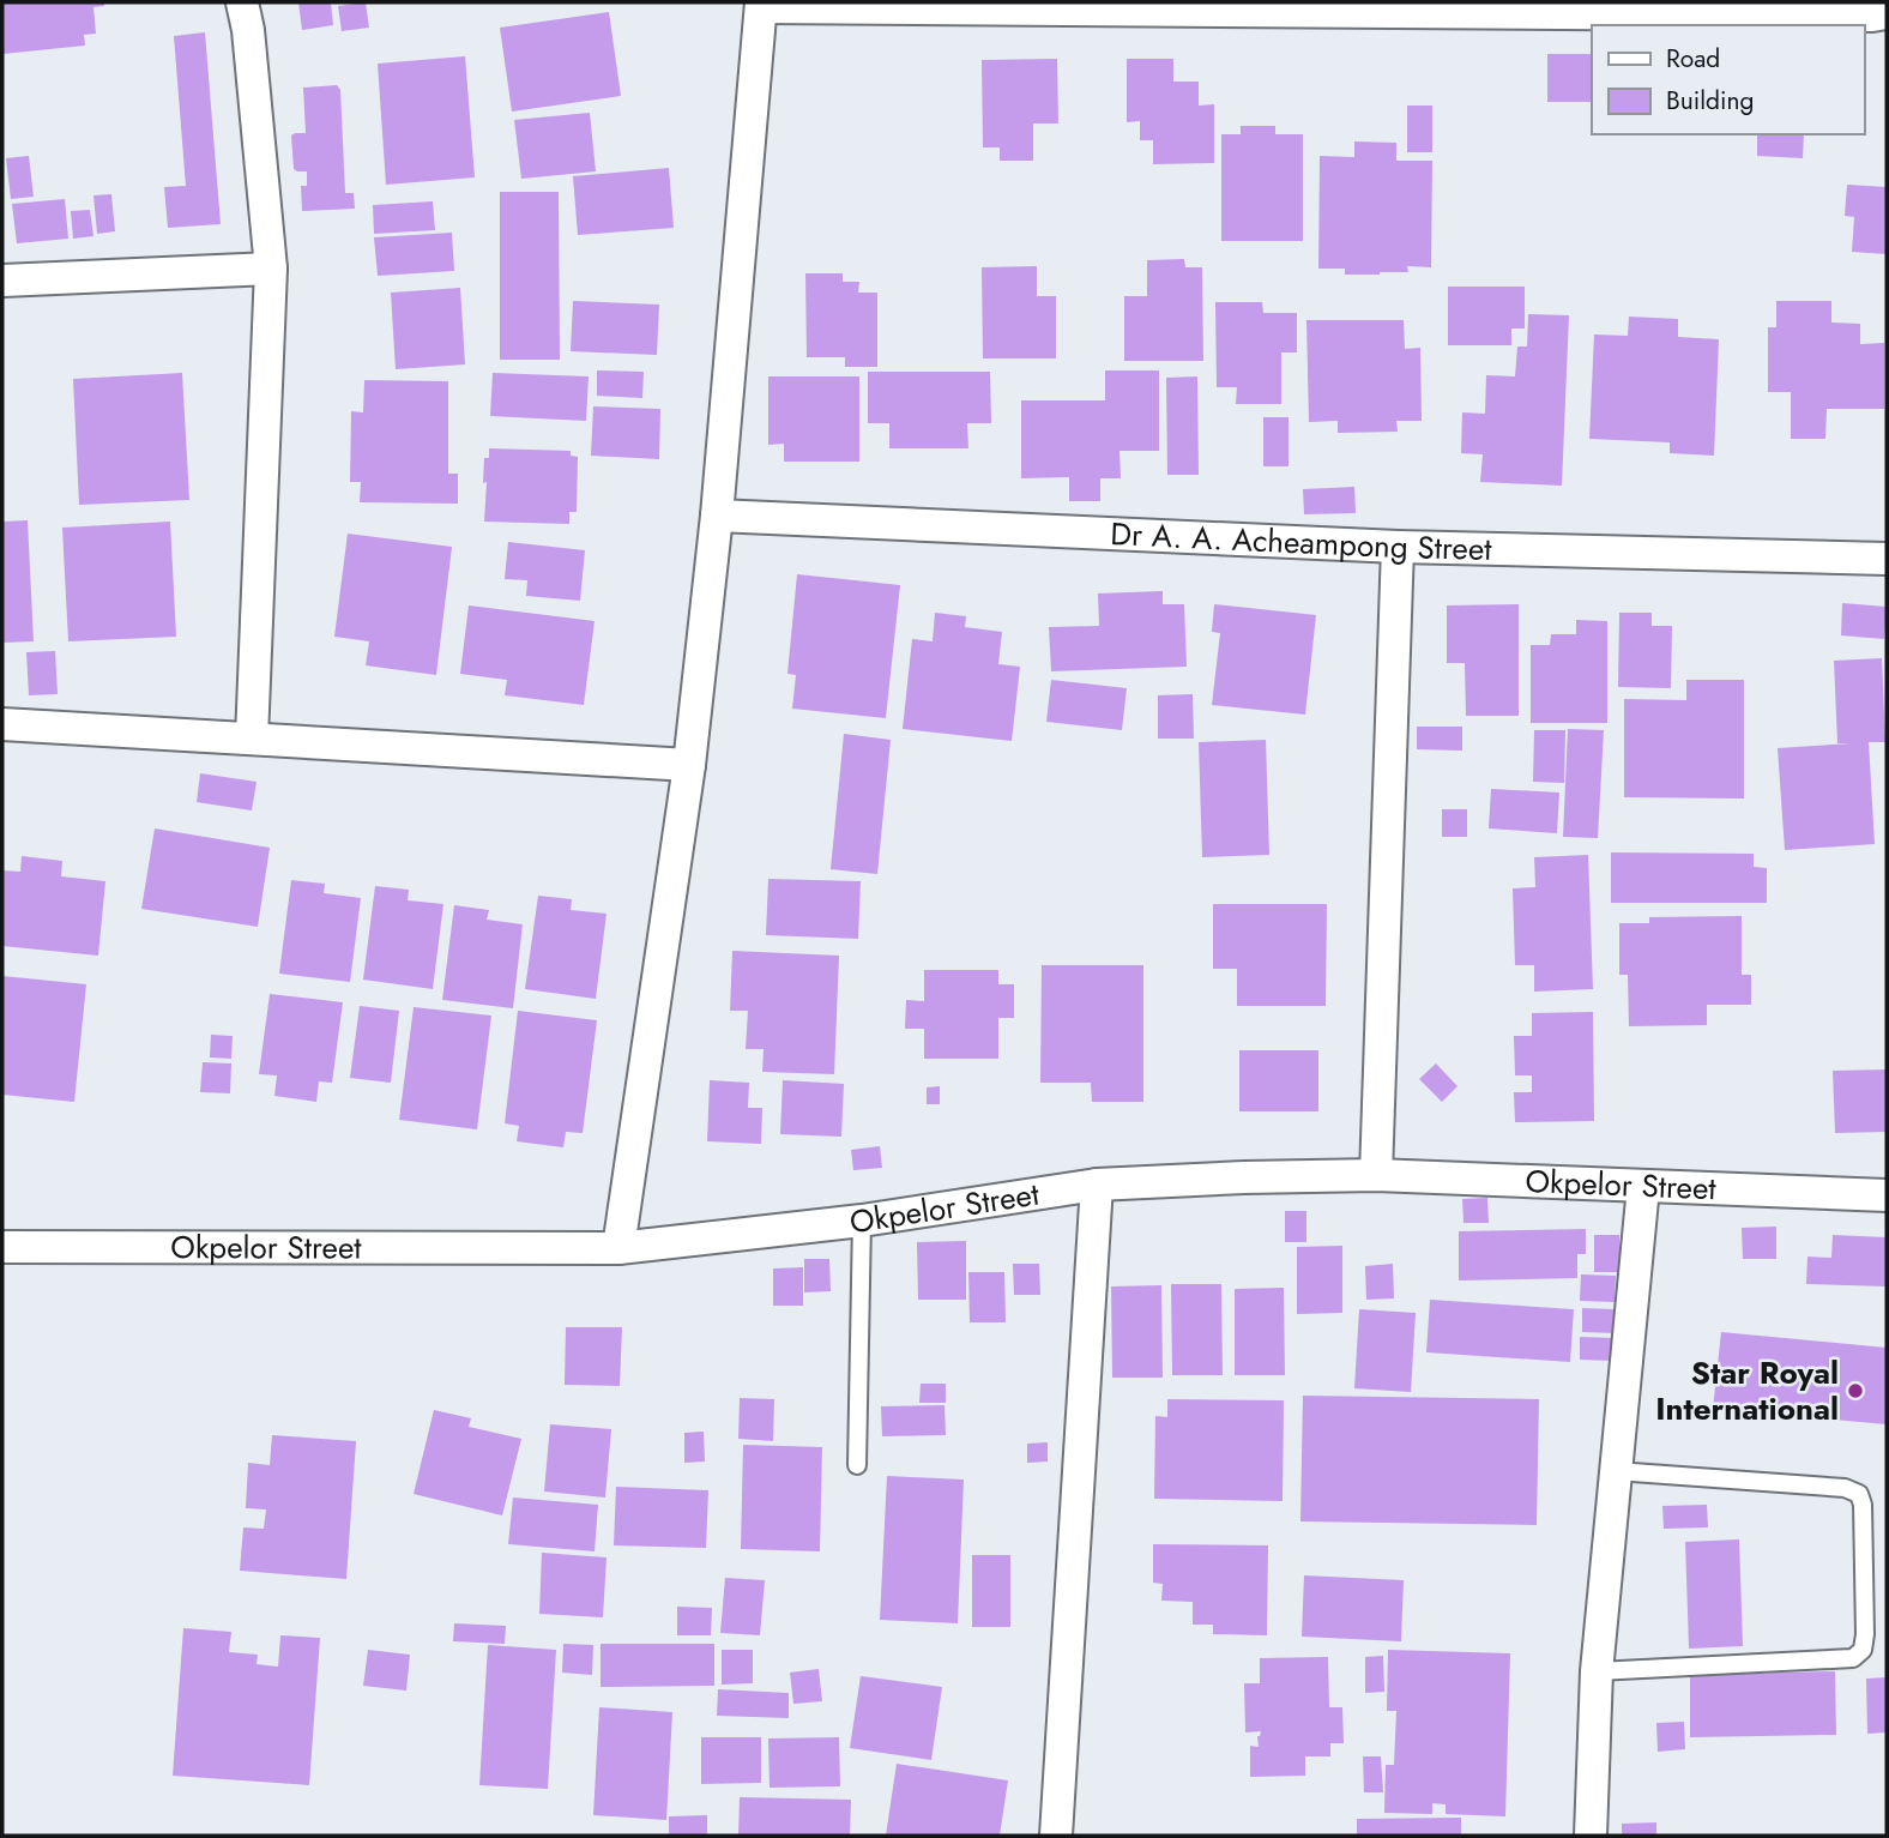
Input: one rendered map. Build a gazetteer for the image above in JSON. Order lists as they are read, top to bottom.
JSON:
{
  "streets": {
    "street": ["Dr A. A. Acheampong Street", "Okpelor Street"]
  },
  "places": ["Star Royal International"],
  "legend": ["Road", "Building"]
}
